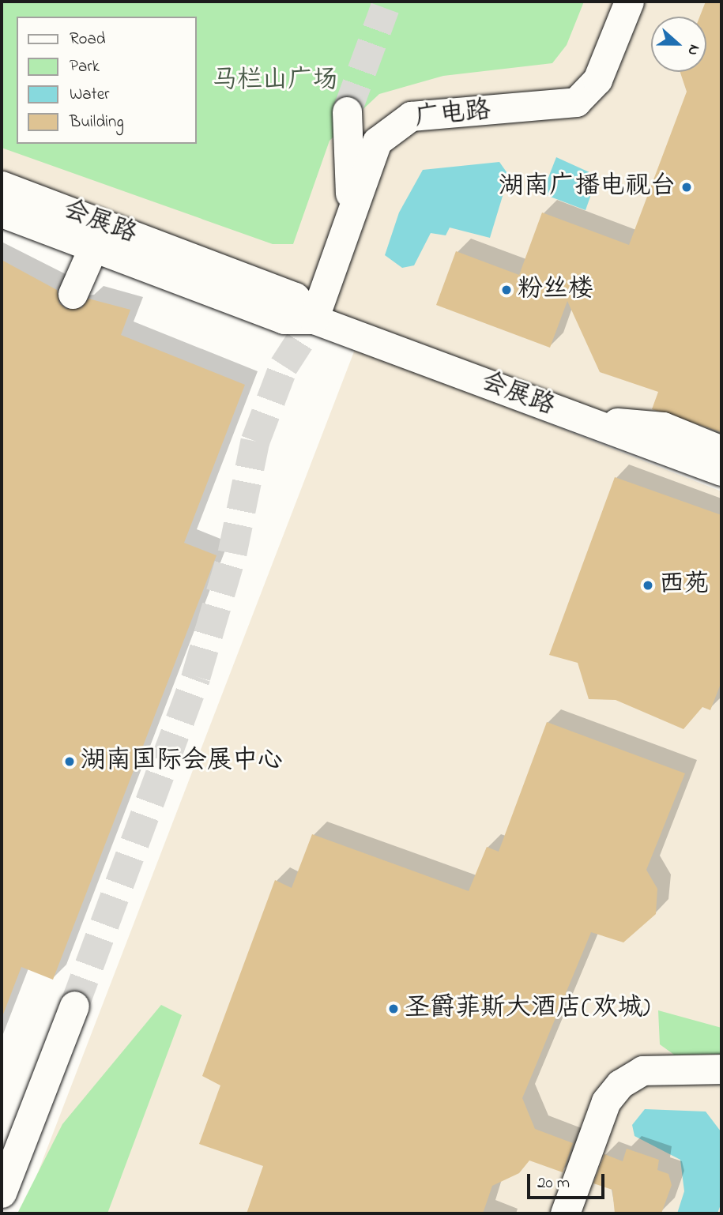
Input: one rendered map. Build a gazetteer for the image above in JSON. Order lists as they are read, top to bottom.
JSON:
{
  "streets": {
    "street": ["广电路", "会展路"]
  },
  "crossings": [
    ["广电路", "会展路"]
  ],
  "parks": ["马栏山广场"],
  "places": [
    "湖南广播电视台",
    "粉丝楼",
    "西苑",
    "湖南国际会展中心",
    "圣爵菲斯大酒店(欢城)"
  ],
  "legend": [
    "Road",
    "Park",
    "Water",
    "Building"
  ],
  "scale_bar": "20 m",
  "north": "right"
}
